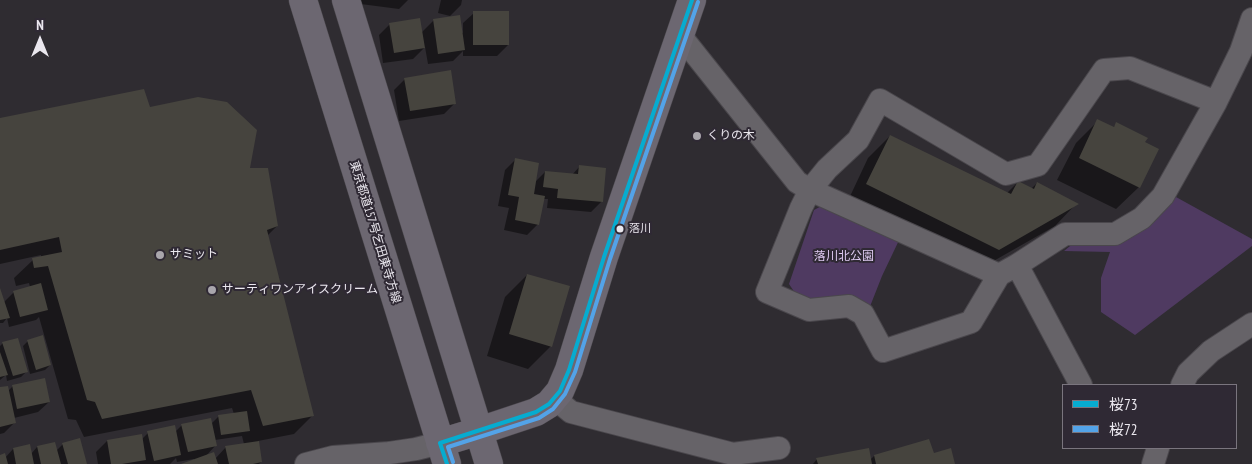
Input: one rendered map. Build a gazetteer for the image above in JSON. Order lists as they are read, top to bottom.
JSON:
{
  "streets": {
    "main road": ["東京都道157号乞田東寺方線"]
  },
  "parks": ["落川北公園"],
  "places": [
    "くりの木",
    "落川",
    "サミット",
    "サーティワンアイスクリーム"
  ],
  "lines": ["transit line 桜73", "transit line 桜72"],
  "legend": ["桜73", "桜72"],
  "north": "top"
}
